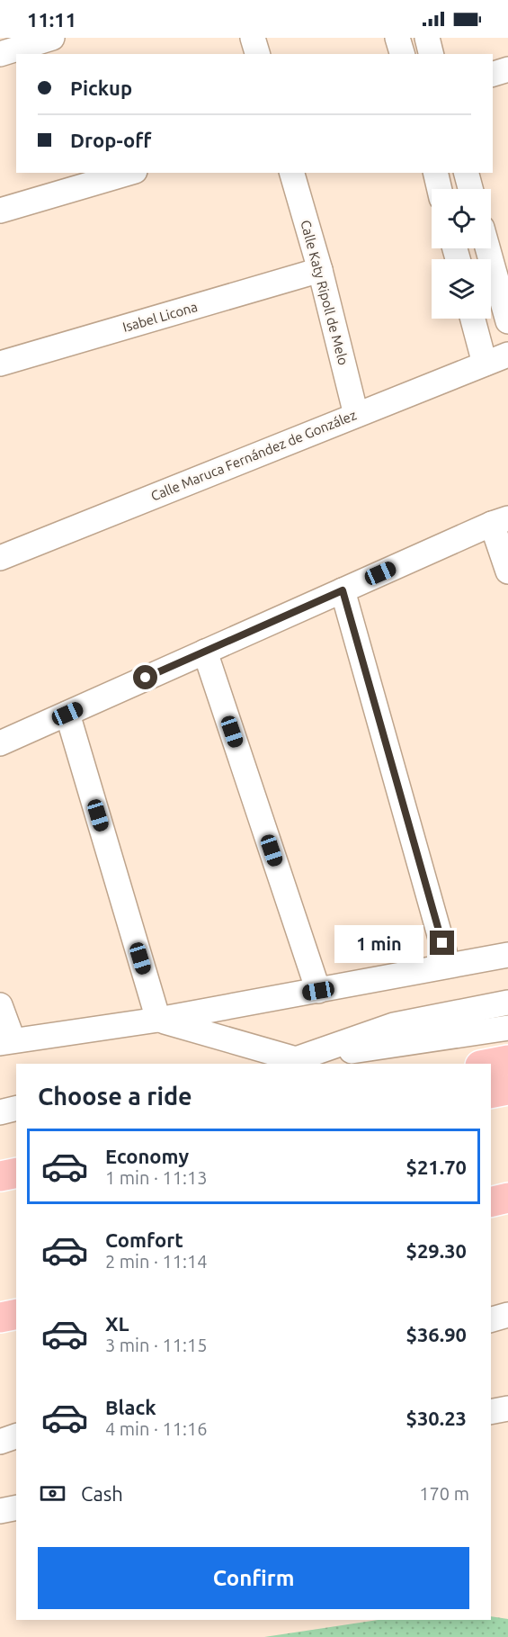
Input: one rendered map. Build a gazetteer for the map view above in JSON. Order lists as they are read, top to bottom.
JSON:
{
  "streets": {
    "street": ["Calle Katy Ripoll de Melo", "Isabel Licona", "Calle Maruca Fernández de González"]
  },
  "crossings": [
    ["Calle Katy Ripoll de Melo", "Isabel Licona"],
    ["Calle Katy Ripoll de Melo", "Calle Maruca Fernández de González"]
  ],
  "page": {
    "status": "11:11",
    "banner": ["Pickup", "Drop-off"],
    "bubble": "1 min",
    "heading": "Choose a ride",
    "list": [
      {
        "name": "Economy",
        "note": "1 min · 11:13",
        "value": "$21.70"
      },
      {
        "name": "Comfort",
        "note": "2 min · 11:14",
        "value": "$29.30"
      },
      {
        "name": "XL",
        "note": "3 min · 11:15",
        "value": "$36.90"
      },
      {
        "name": "Black",
        "note": "4 min · 11:16",
        "value": "$30.23"
      }
    ],
    "pay": ["Cash", "170 m"],
    "buttons": "Confirm"
  }
}
